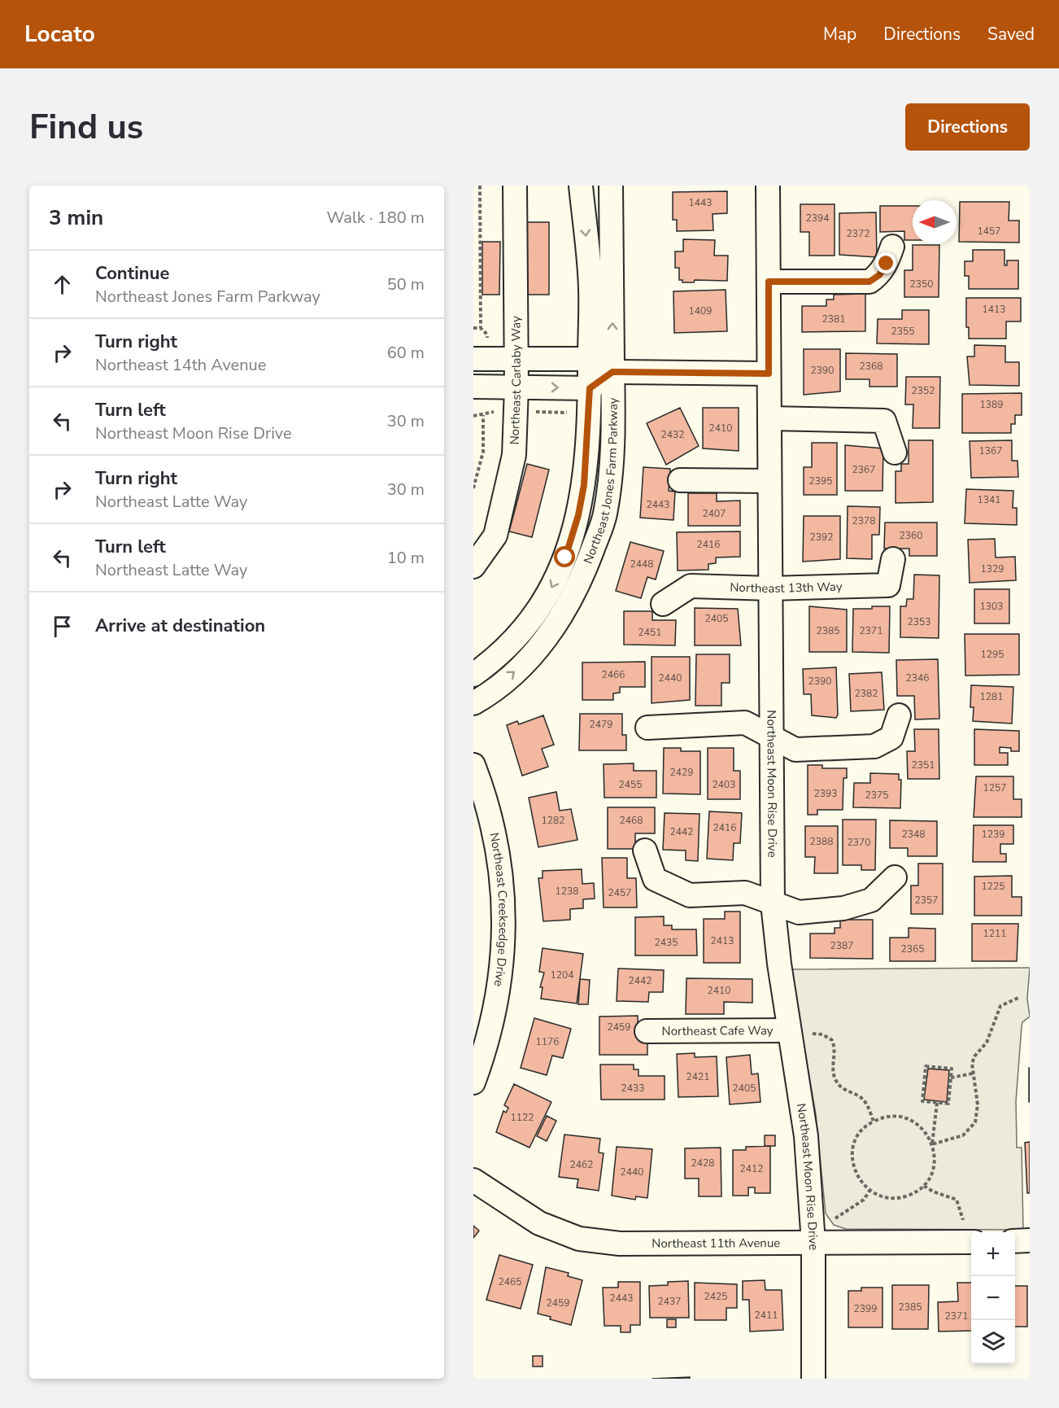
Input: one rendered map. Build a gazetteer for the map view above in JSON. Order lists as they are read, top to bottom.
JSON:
{
  "streets": {
    "street": [
      "Northeast Carlaby Way",
      "Northeast Jones Farm Parkway",
      "Northeast 13th Way",
      "Northeast Moon Rise Drive",
      "Northeast Creeksedge Drive",
      "Northeast Cafe Way",
      "Northeast 11th Avenue"
    ]
  },
  "crossings": [
    ["Northeast 13th Way", "Northeast Moon Rise Drive"],
    ["Northeast Moon Rise Drive", "Northeast Cafe Way"],
    ["Northeast Moon Rise Drive", "Northeast 11th Avenue"]
  ],
  "house_numbers": [
    "1443",
    "2394",
    "1457",
    "2372",
    "2350",
    "1413",
    "1409",
    "2381",
    "2355",
    "2368",
    "2390",
    "2352",
    "1389",
    "2410",
    "2432",
    "1367",
    "2367",
    "2395",
    "1341",
    "2443",
    "2407",
    "2378",
    "2360",
    "2392",
    "2416",
    "2448",
    "1329",
    "1303",
    "2405",
    "2353",
    "2385",
    "2371",
    "2451",
    "1295",
    "2466",
    "2440",
    "2346",
    "2390",
    "2382",
    "1281",
    "2479",
    "2351",
    "2429",
    "2455",
    "2403",
    "1257",
    "2393",
    "2375",
    "1282",
    "2468",
    "2416",
    "2442",
    "2348",
    "1239",
    "2388",
    "2370",
    "1225",
    "1238",
    "2457",
    "2357",
    "1211",
    "2413",
    "2435",
    "2387",
    "2365",
    "1204",
    "2442",
    "2410",
    "2459",
    "1176",
    "2421",
    "2433",
    "2405",
    "1122",
    "2428",
    "2462",
    "2412",
    "2440",
    "2465",
    "2425",
    "2443",
    "2437",
    "2459",
    "2385",
    "2399",
    "2411",
    "2371"
  ],
  "north": "left",
  "page": {
    "header": "Locato",
    "nav": ["Map", "Directions", "Saved"],
    "buttons": "Directions",
    "title": "Find us",
    "heading": ["3 min", "Walk · 180 m"],
    "list": [
      ["Continue", "Northeast Jones Farm Parkway", "50 m"],
      ["Turn right", "Northeast 14th Avenue", "60 m"],
      ["Turn left", "Northeast Moon Rise Drive", "30 m"],
      ["Turn right", "Northeast Latte Way", "30 m"],
      ["Turn left", "Northeast Latte Way", "10 m"],
      "Arrive at destination"
    ],
    "map_buttons": ["+", "−"]
  }
}
